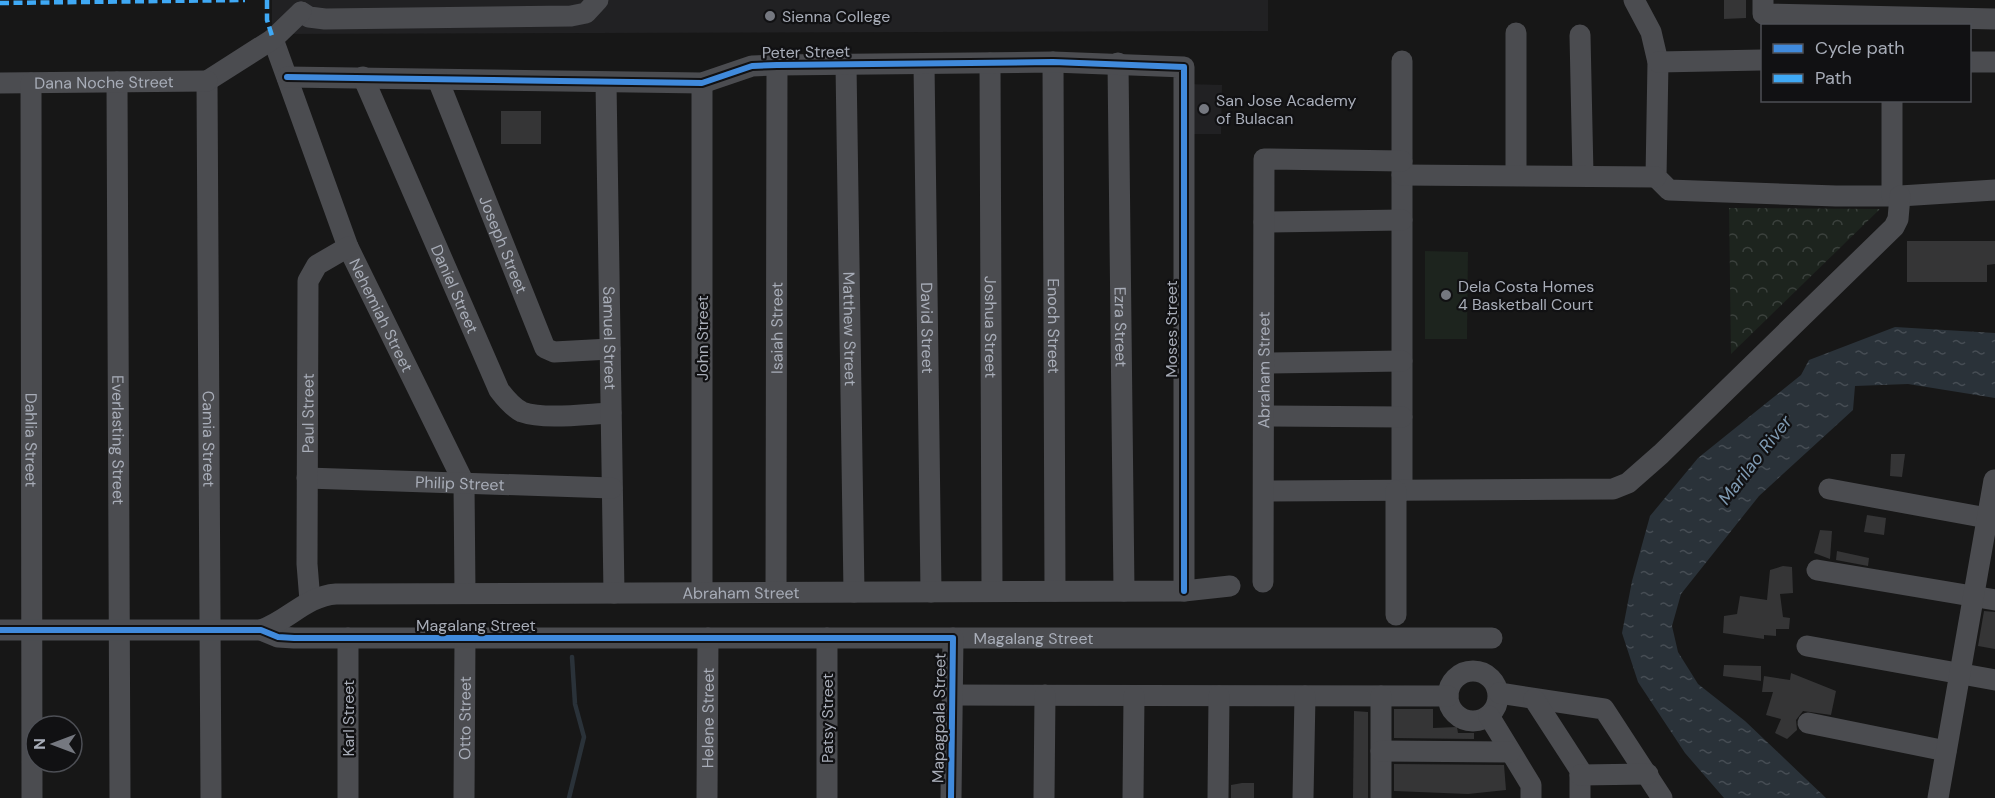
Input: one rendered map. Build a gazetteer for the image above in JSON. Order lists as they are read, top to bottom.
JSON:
{
  "streets": {
    "street": [
      "Peter Street",
      "Dana Noche Street",
      "Joseph Street",
      "Daniel Street",
      "Nehemiah Street",
      "Enoch Street",
      "Joshua Street",
      "Ezra Street",
      "Matthew Street",
      "David Street",
      "Isaiah Street",
      "Moses Street",
      "Samuel Street",
      "John Street",
      "Abraham Street",
      "Paul Street",
      "Everlasting Street",
      "Camia Street",
      "Dahlia Street",
      "Philip Street",
      "Magalang Street",
      "Karl Street",
      "Otto Street",
      "Helene Street",
      "Patsy Street",
      "Mapagpala Street"
    ]
  },
  "crossings": [
    ["Peter Street", "Joseph Street"],
    ["Peter Street", "Daniel Street"],
    ["Peter Street", "Nehemiah Street"],
    ["Peter Street", "Enoch Street"],
    ["Peter Street", "Joshua Street"],
    ["Peter Street", "Ezra Street"],
    ["Peter Street", "Matthew Street"],
    ["Peter Street", "David Street"],
    ["Peter Street", "Isaiah Street"],
    ["Peter Street", "Moses Street"],
    ["Peter Street", "Samuel Street"],
    ["Peter Street", "John Street"],
    ["Dana Noche Street", "Everlasting Street"],
    ["Dana Noche Street", "Camia Street"],
    ["Dana Noche Street", "Dahlia Street"],
    ["Joseph Street", "Samuel Street"],
    ["Daniel Street", "Samuel Street"],
    ["Nehemiah Street", "Abraham Street"],
    ["Nehemiah Street", "Paul Street"],
    ["Nehemiah Street", "Philip Street"],
    ["Enoch Street", "Abraham Street"],
    ["Joshua Street", "Abraham Street"],
    ["Ezra Street", "Abraham Street"],
    ["Matthew Street", "Abraham Street"],
    ["David Street", "Abraham Street"],
    ["Isaiah Street", "Abraham Street"],
    ["Moses Street", "Abraham Street"],
    ["Samuel Street", "Abraham Street"],
    ["Samuel Street", "Philip Street"],
    ["John Street", "Abraham Street"],
    ["Abraham Street", "Paul Street"],
    ["Abraham Street", "Magalang Street"],
    ["Paul Street", "Philip Street"],
    ["Everlasting Street", "Magalang Street"],
    ["Camia Street", "Magalang Street"],
    ["Dahlia Street", "Magalang Street"],
    ["Magalang Street", "Karl Street"],
    ["Magalang Street", "Otto Street"],
    ["Magalang Street", "Helene Street"],
    ["Magalang Street", "Patsy Street"],
    ["Magalang Street", "Mapagpala Street"]
  ],
  "water": ["Marilao River"],
  "places": ["Sienna College", "San Jose Academy of Bulacan", "Dela Costa Homes 4 Basketball Court"],
  "legend": ["Cycle path", "Path"],
  "north": "left"
}
